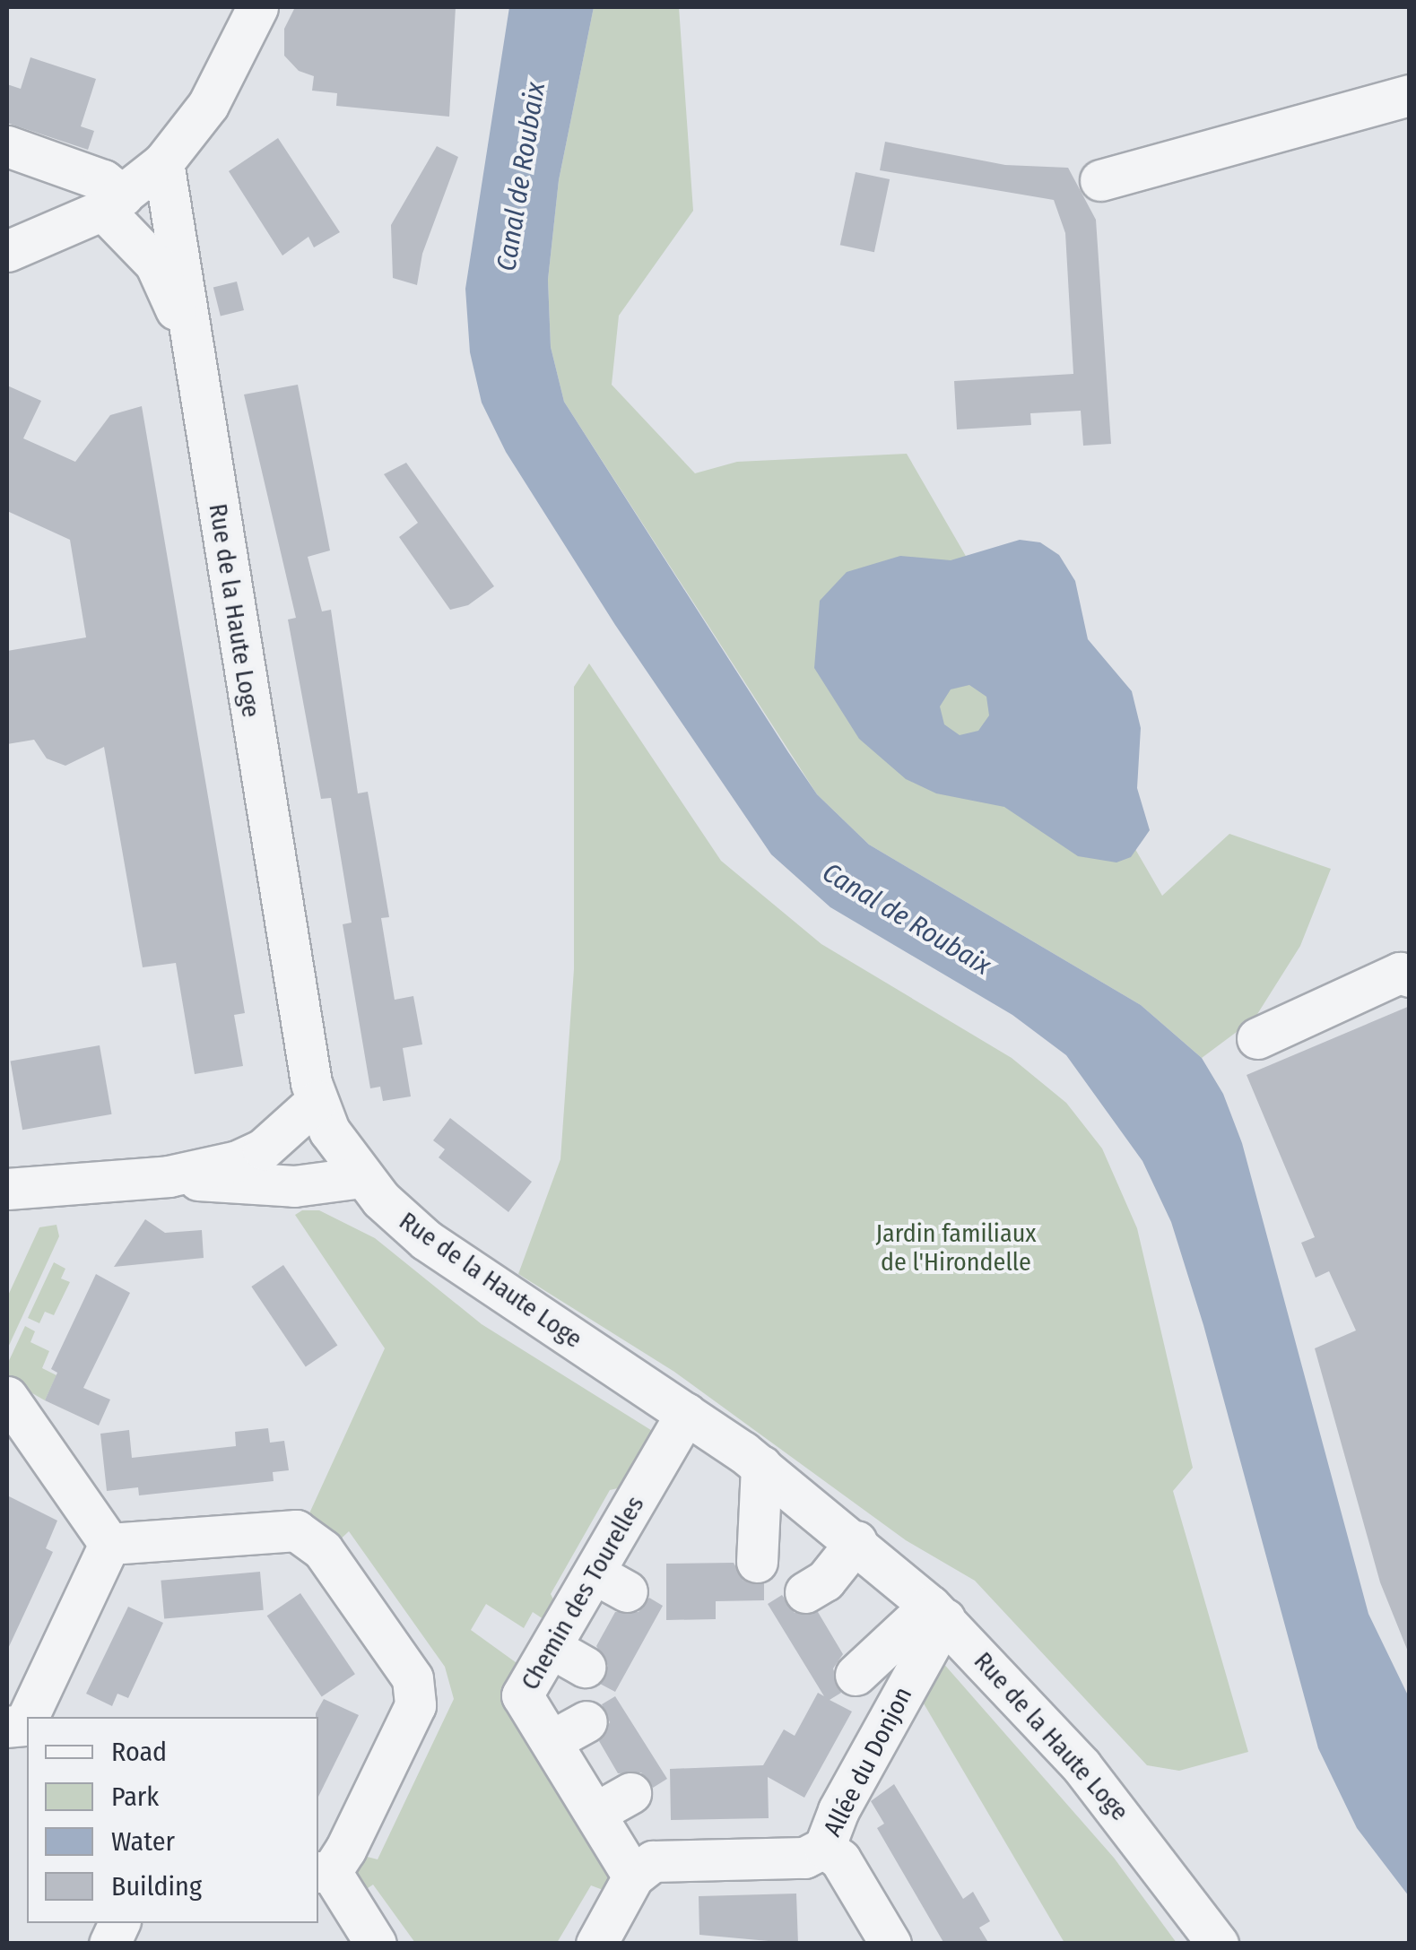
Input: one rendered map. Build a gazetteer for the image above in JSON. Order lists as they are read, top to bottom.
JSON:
{
  "streets": {
    "street": ["Rue de la Haute Loge", "Chemin des Tourelles", "Allée du Donjon"]
  },
  "crossings": [
    ["Rue de la Haute Loge", "Chemin des Tourelles"],
    ["Rue de la Haute Loge", "Allée du Donjon"]
  ],
  "water": ["Canal de Roubaix"],
  "parks": ["Jardin familiaux de l'Hirondelle"],
  "legend": [
    "Road",
    "Park",
    "Water",
    "Building"
  ]
}
